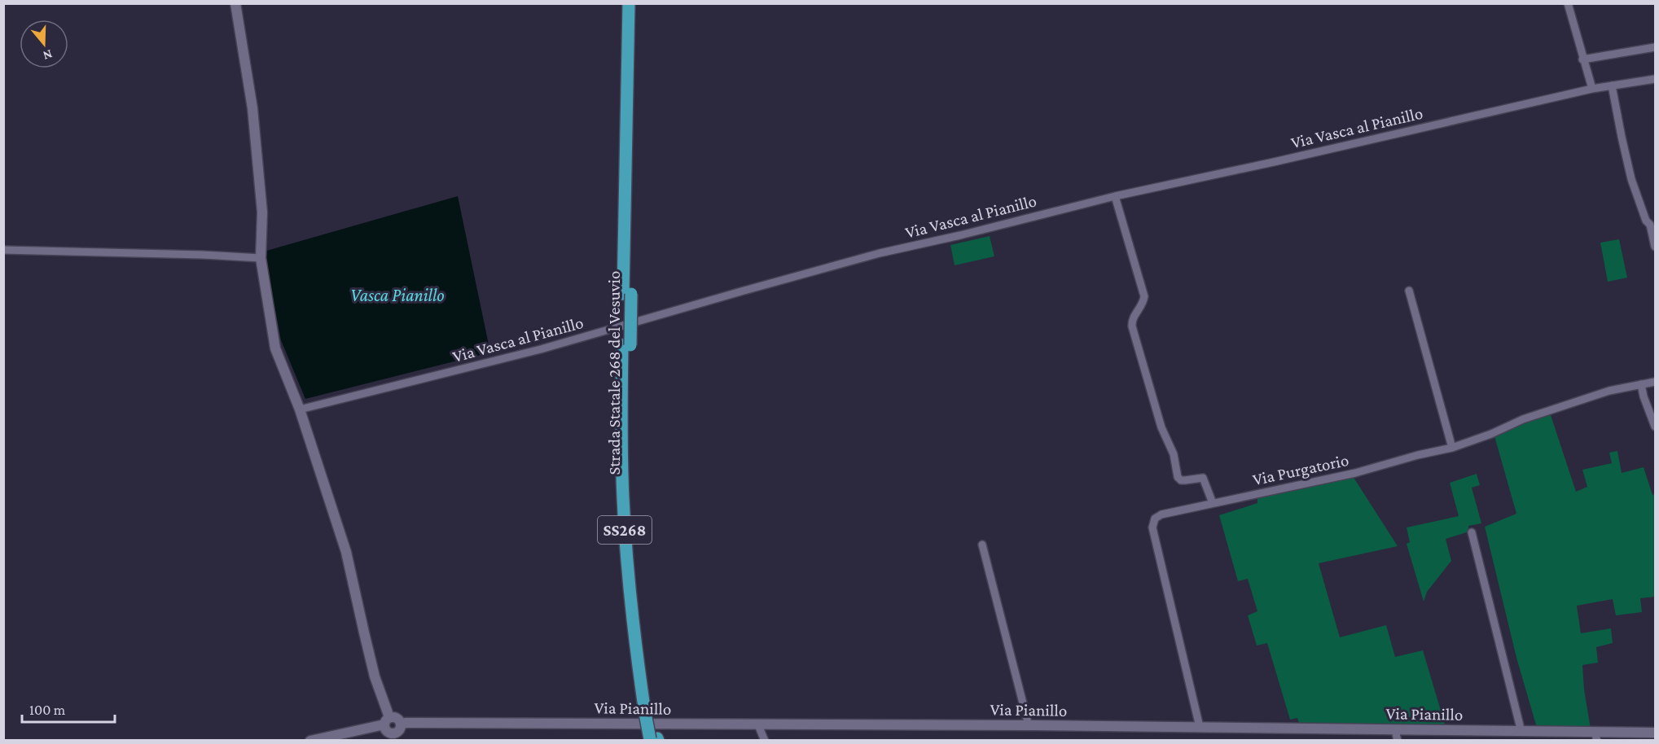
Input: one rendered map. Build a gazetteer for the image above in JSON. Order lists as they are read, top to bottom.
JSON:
{
  "streets": {
    "highway": ["Strada Statale 268 del Vesuvio", "SS268"],
    "street": ["Via Vasca al Pianillo", "Via Purgatorio", "Via Pianillo"]
  },
  "crossings": [
    ["Via Purgatorio", "Via Pianillo"]
  ],
  "water": ["Vasca Pianillo"],
  "scale_bar": "100 m",
  "north": "bottom"
}
